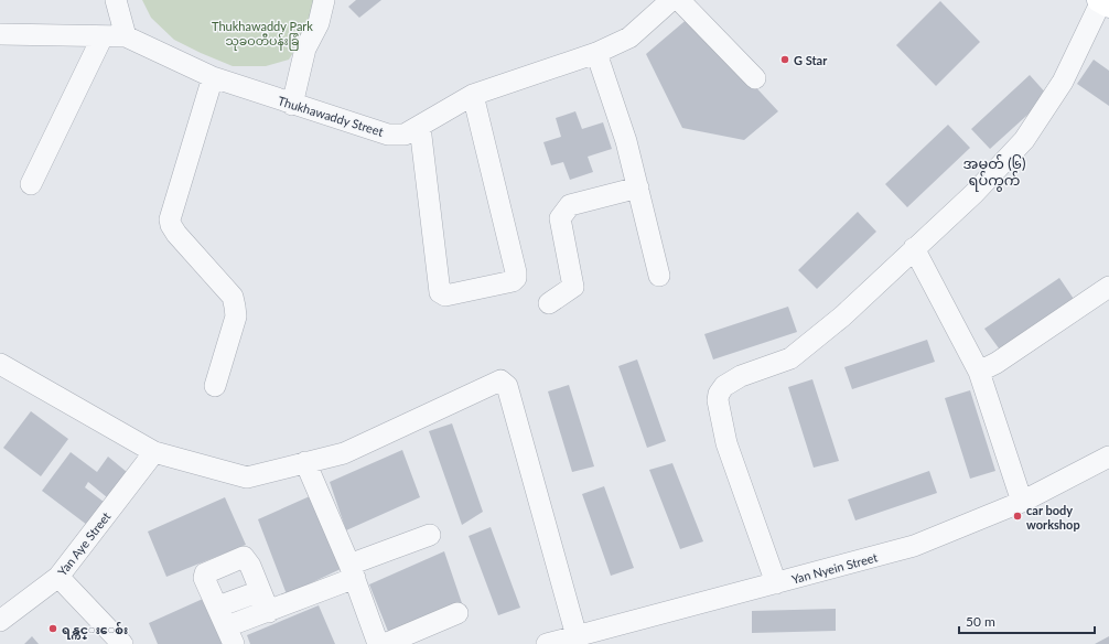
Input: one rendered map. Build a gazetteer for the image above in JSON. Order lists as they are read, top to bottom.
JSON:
{
  "streets": {
    "street": ["Thukhawaddy Street", "Yan Aye Street", "Yan Nyein Street"]
  },
  "districts": ["အမှတ် (၆) ရပ်ကွက်"],
  "parks": ["Thukhawaddy Park သုခဝတီပန်းခြံ"],
  "places": ["G Star", "car body workshop", "ရန္ကင္းေစ်း"],
  "scale_bar": "50 m"
}
